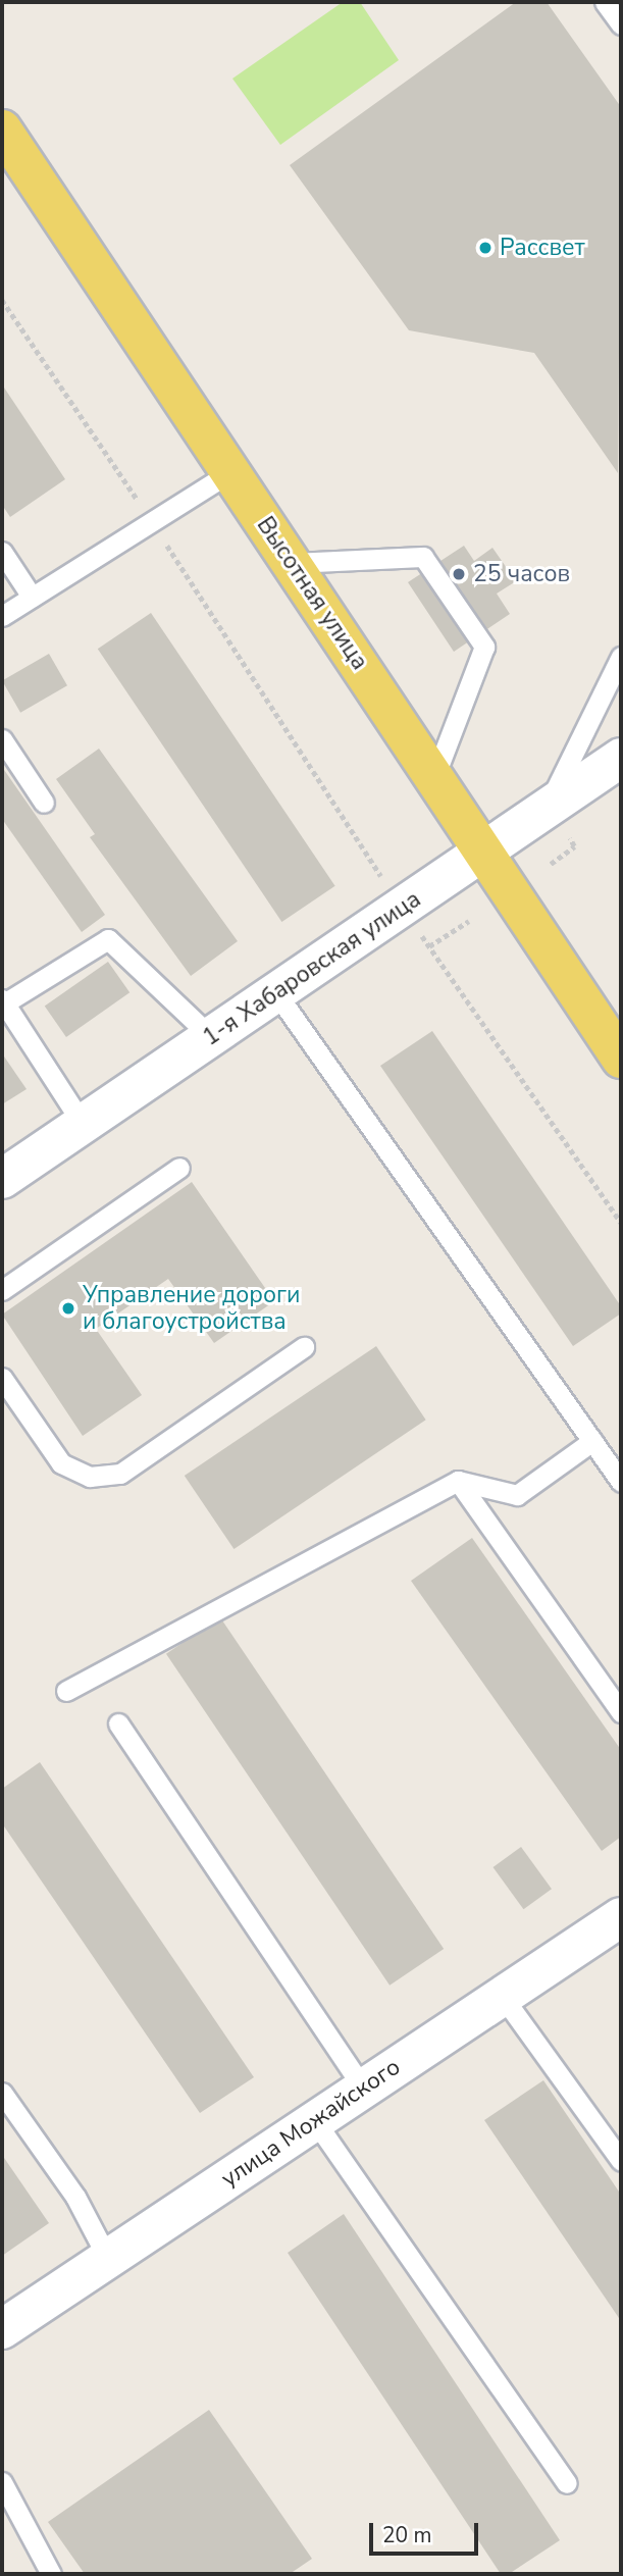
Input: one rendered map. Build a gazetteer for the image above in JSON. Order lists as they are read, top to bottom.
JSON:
{
  "streets": {
    "main road": ["Высотная улица"],
    "street": ["1-я Хабаровская улица", "улица Можайского"]
  },
  "crossings": [
    ["Высотная улица", "1-я Хабаровская улица"]
  ],
  "places": ["Рассвет", "25 часов", "Управление дороги и благоустройства"],
  "scale_bar": "20 m"
}
